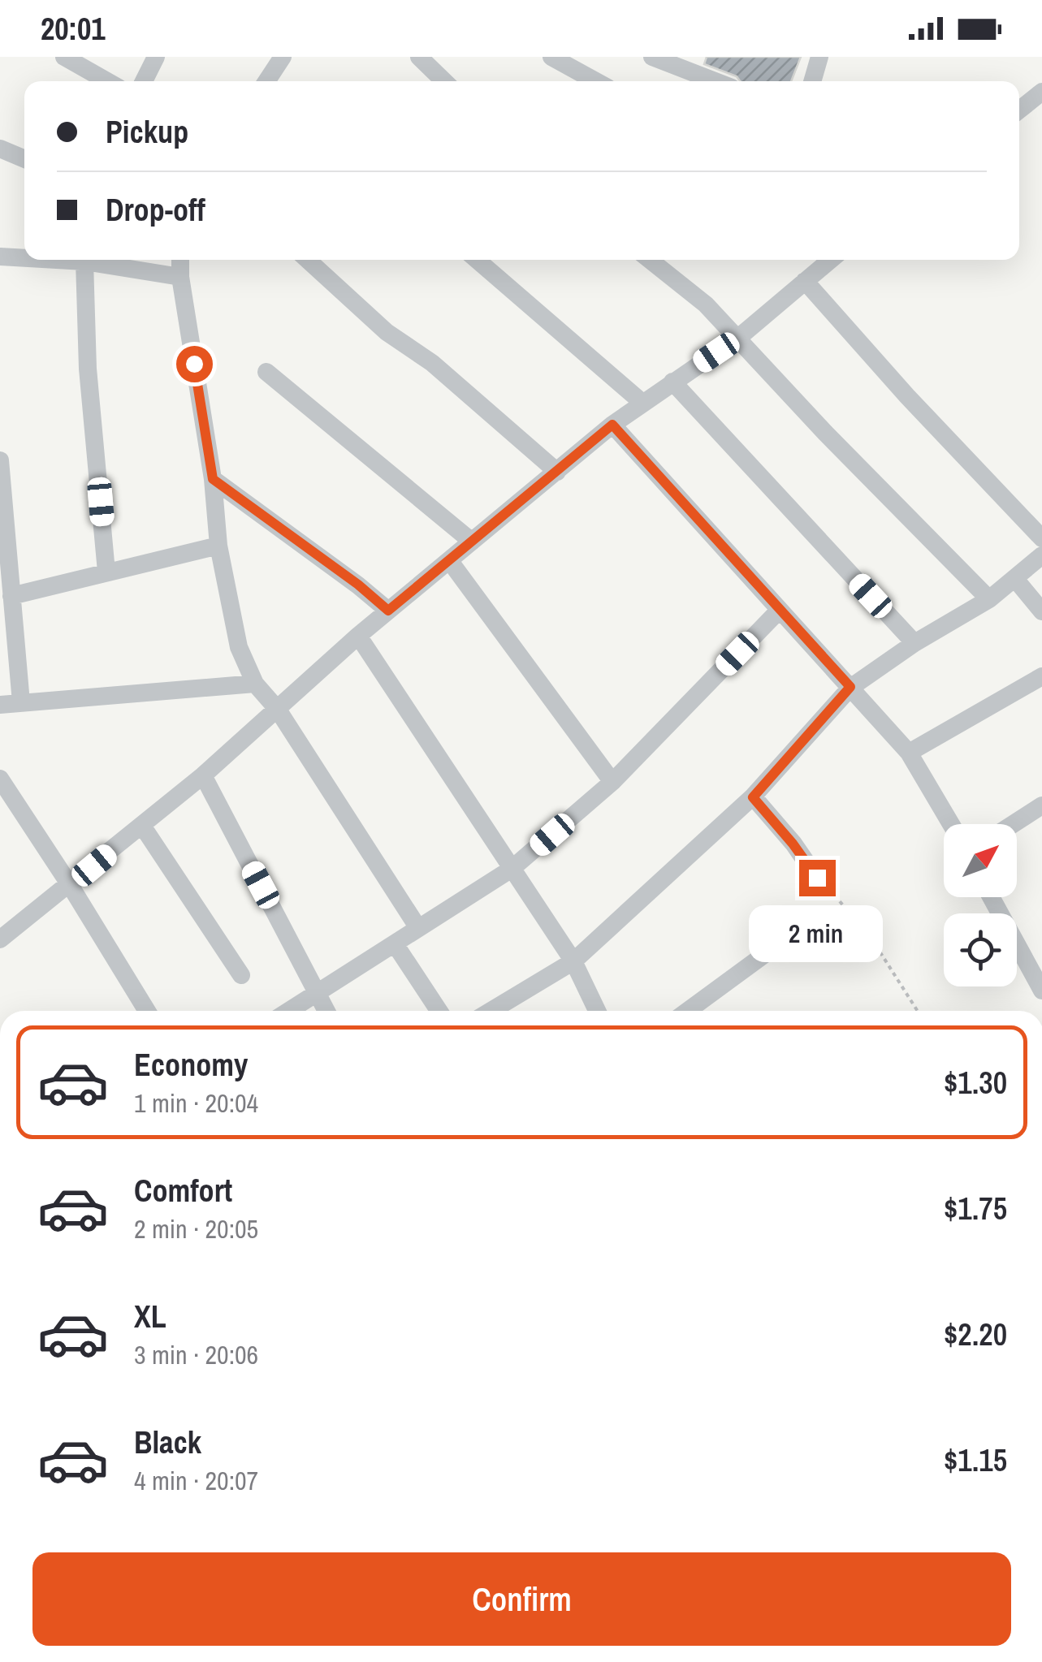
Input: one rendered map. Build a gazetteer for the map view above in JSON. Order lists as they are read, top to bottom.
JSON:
{
  "north": "top right",
  "page": {
    "status": "20:01",
    "banner": ["Pickup", "Drop-off"],
    "bubble": "2 min",
    "list": [
      {
        "name": "Economy",
        "note": "1 min · 20:04",
        "value": "$1.30"
      },
      {
        "name": "Comfort",
        "note": "2 min · 20:05",
        "value": "$1.75"
      },
      {
        "name": "XL",
        "note": "3 min · 20:06",
        "value": "$2.20"
      },
      {
        "name": "Black",
        "note": "4 min · 20:07",
        "value": "$1.15"
      }
    ],
    "buttons": "Confirm"
  }
}
